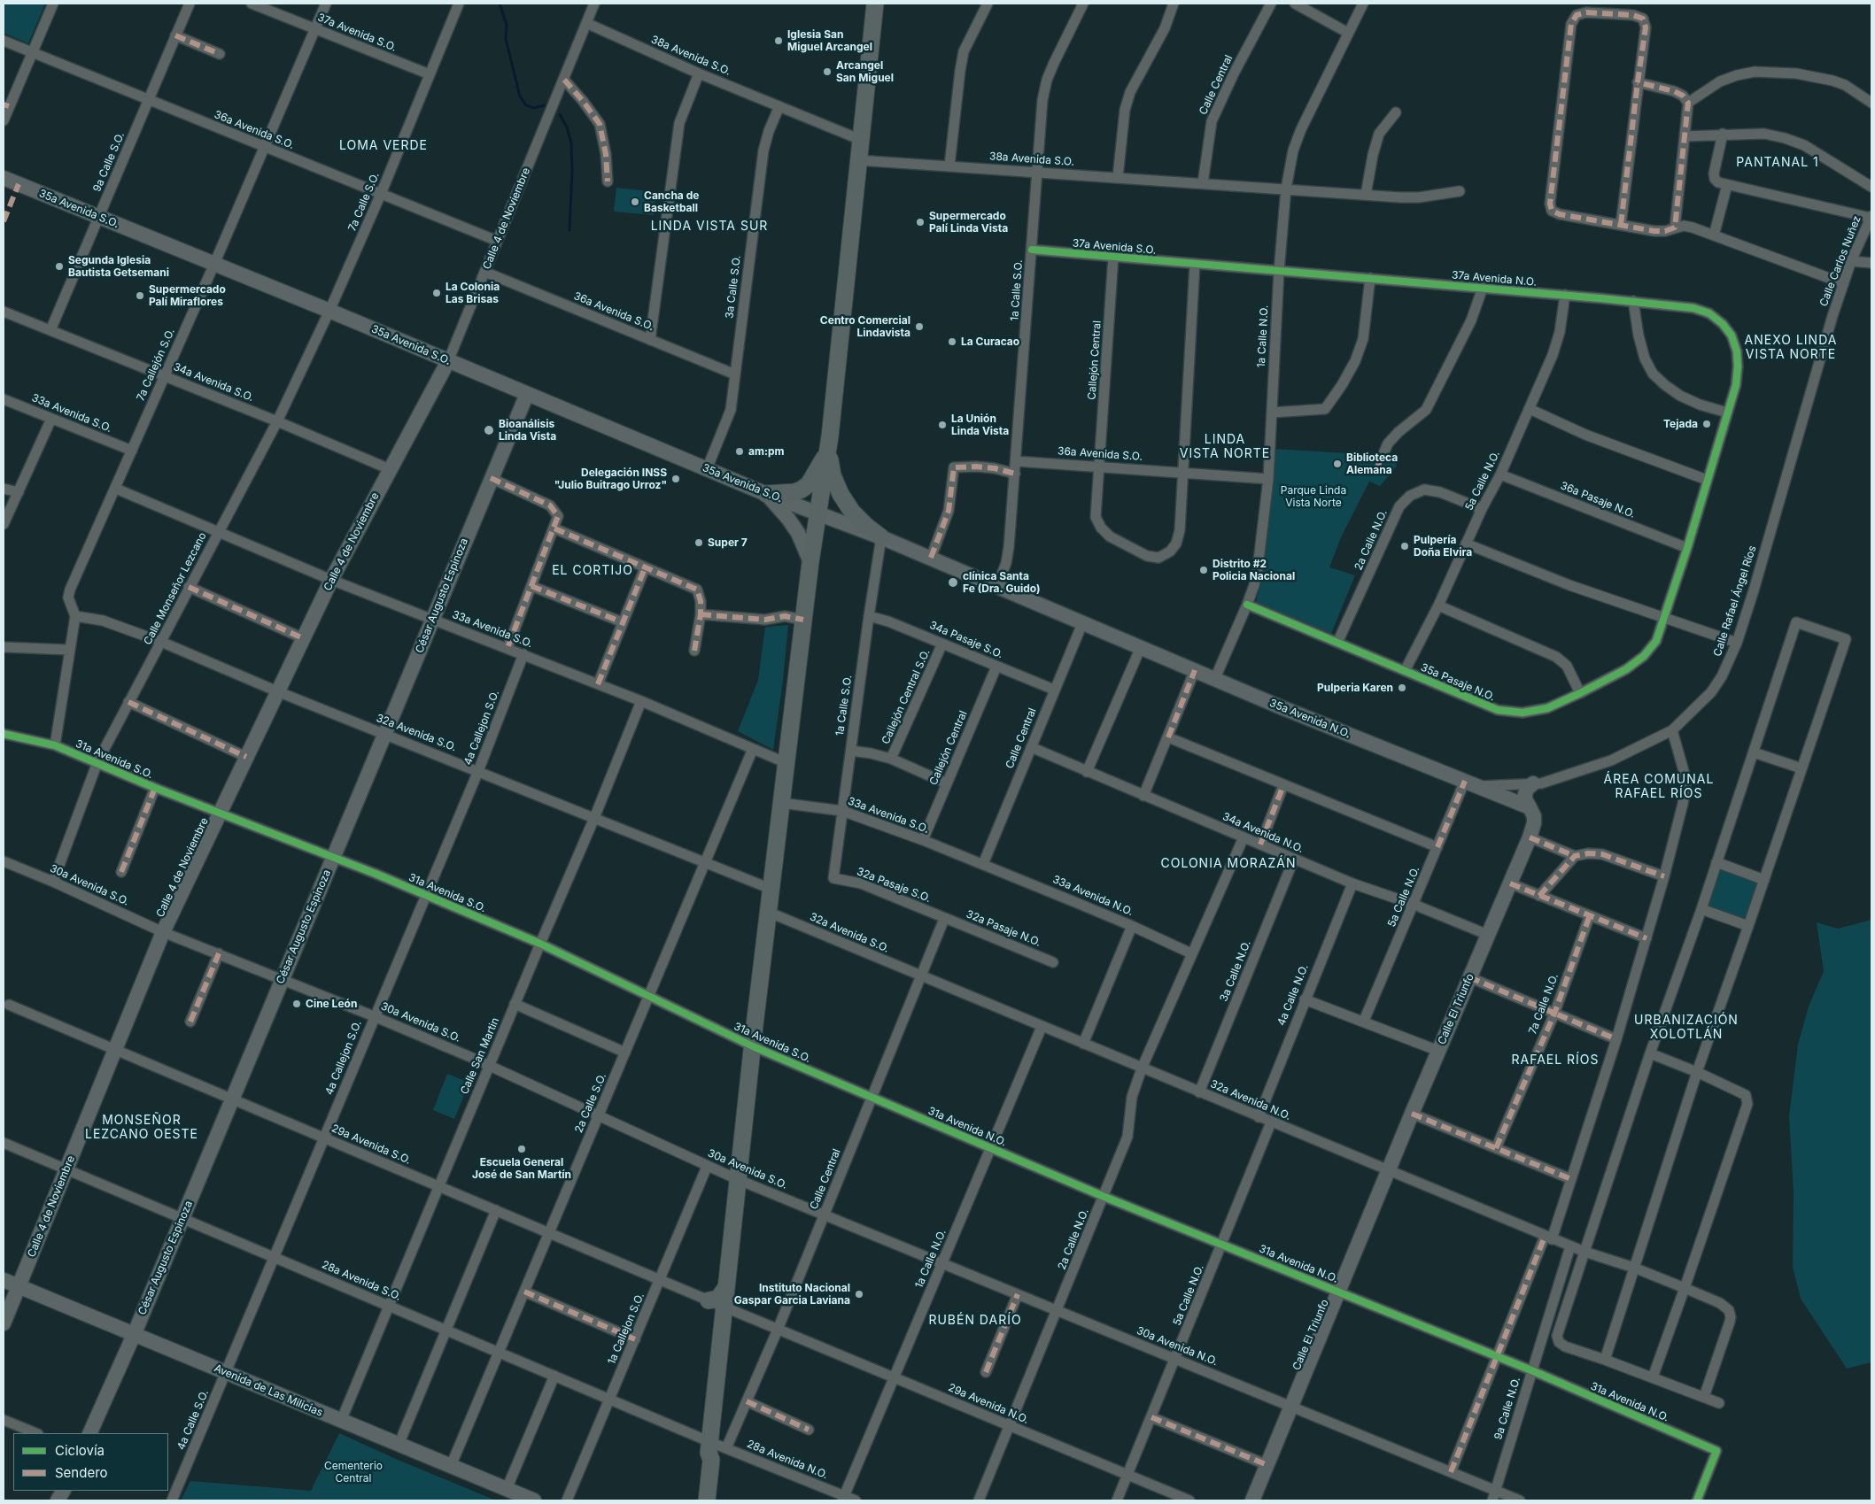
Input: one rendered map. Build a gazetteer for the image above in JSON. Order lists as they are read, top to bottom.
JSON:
{
  "streets": {
    "main road": [
      "35a Avenida S.O.",
      "Calle 4 de Noviembre",
      "César Augusto Espinoza",
      "35a Avenida N.O.",
      "Calle El Triunfo",
      "Avenida de Las Milicias"
    ],
    "street": [
      "37a Avenida S.O.",
      "38a Avenida S.O.",
      "Calle Central",
      "36a Avenida S.O.",
      "9a Calle S.O.",
      "7a Calle S.O.",
      "Calle Carlos Nuñez",
      "37a Avenida N.O.",
      "3a Calle S.O.",
      "1a Calle S.O.",
      "1a Calle N.O.",
      "Callejón Central",
      "7a Callejón S.O.",
      "34a Avenida S.O.",
      "33a Avenida S.O.",
      "5a Calle N.O.",
      "36a Pasaje N.O.",
      "2a Calle N.O.",
      "Calle Monseñor Lezcano",
      "Calle Rafael Ángel Ríos",
      "34a Pasaje S.O.",
      "35a Pasaje N.O.",
      "Callejón Central S.O.",
      "4a Callejon S.O.",
      "32a Avenida S.O.",
      "31a Avenida S.O.",
      "34a Avenida N.O.",
      "30a Avenida S.O.",
      "32a Pasaje S.O.",
      "33a Avenida N.O.",
      "32a Pasaje N.O.",
      "3a Calle N.O.",
      "4a Calle N.O.",
      "7a Calle N.O.",
      "Calle San Martin",
      "32a Avenida N.O.",
      "2a Calle S.O.",
      "31a Avenida N.O.",
      "29a Avenida S.O.",
      "28a Avenida S.O.",
      "1a Callejon S.O.",
      "30a Avenida N.O.",
      "29a Avenida N.O.",
      "9a Calle N.O.",
      "4a Calle S.O.",
      "28a Avenida N.O."
    ]
  },
  "crossings": [
    ["37a Avenida S.O.", "7a Calle S.O."],
    ["37a Avenida S.O.", "37a Avenida N.O."],
    ["37a Avenida S.O.", "1a Calle S.O."],
    ["37a Avenida S.O.", "Callejón Central"],
    ["37a Avenida S.O.", "7a Callejón S.O."],
    ["38a Avenida S.O.", "Calle Central"],
    ["38a Avenida S.O.", "Calle 4 de Noviembre"],
    ["38a Avenida S.O.", "3a Calle S.O."],
    ["38a Avenida S.O.", "1a Calle S.O."],
    ["38a Avenida S.O.", "1a Calle N.O."],
    ["Calle Central", "33a Avenida S.O."],
    ["Calle Central", "34a Pasaje S.O."],
    ["Calle Central", "35a Avenida N.O."],
    ["Calle Central", "32a Avenida S.O."],
    ["Calle Central", "31a Avenida S.O."],
    ["Calle Central", "34a Avenida N.O."],
    ["Calle Central", "30a Avenida S.O."],
    ["Calle Central", "32a Pasaje S.O."],
    ["Calle Central", "33a Avenida N.O."],
    ["Calle Central", "32a Pasaje N.O."],
    ["Calle Central", "32a Avenida N.O."],
    ["Calle Central", "31a Avenida N.O."],
    ["Calle Central", "29a Avenida S.O."],
    ["Calle Central", "30a Avenida N.O."],
    ["Calle Central", "29a Avenida N.O."],
    ["Calle Central", "28a Avenida N.O."],
    ["36a Avenida S.O.", "9a Calle S.O."],
    ["36a Avenida S.O.", "7a Calle S.O."],
    ["36a Avenida S.O.", "Calle 4 de Noviembre"],
    ["36a Avenida S.O.", "3a Calle S.O."],
    ["36a Avenida S.O.", "1a Calle S.O."],
    ["36a Avenida S.O.", "1a Calle N.O."],
    ["36a Avenida S.O.", "Callejón Central"],
    ["36a Avenida S.O.", "7a Callejón S.O."],
    ["9a Calle S.O.", "35a Avenida S.O."],
    ["9a Calle S.O.", "34a Avenida S.O."],
    ["7a Calle S.O.", "35a Avenida S.O."],
    ["7a Calle S.O.", "Calle Monseñor Lezcano"],
    ["35a Avenida S.O.", "Calle 4 de Noviembre"],
    ["35a Avenida S.O.", "3a Calle S.O."],
    ["35a Avenida S.O.", "7a Callejón S.O."],
    ["35a Avenida S.O.", "Calle Monseñor Lezcano"],
    ["35a Avenida S.O.", "César Augusto Espinoza"],
    ["Calle 4 de Noviembre", "34a Avenida S.O."],
    ["Calle 4 de Noviembre", "33a Avenida S.O."],
    ["Calle 4 de Noviembre", "32a Avenida S.O."],
    ["Calle 4 de Noviembre", "31a Avenida S.O."],
    ["Calle 4 de Noviembre", "30a Avenida S.O."],
    ["Calle 4 de Noviembre", "29a Avenida S.O."],
    ["Calle 4 de Noviembre", "28a Avenida S.O."],
    ["Calle 4 de Noviembre", "Avenida de Las Milicias"],
    ["Calle Carlos Nuñez", "Calle Rafael Ángel Ríos"],
    ["37a Avenida N.O.", "1a Calle N.O."],
    ["37a Avenida N.O.", "5a Calle N.O."],
    ["37a Avenida N.O.", "35a Pasaje N.O."],
    ["1a Calle S.O.", "33a Avenida S.O."],
    ["1a Calle S.O.", "34a Pasaje S.O."],
    ["1a Calle S.O.", "32a Pasaje S.O."],
    ["1a Calle N.O.", "35a Pasaje N.O."],
    ["1a Calle N.O.", "35a Avenida N.O."],
    ["1a Calle N.O.", "32a Avenida N.O."],
    ["1a Calle N.O.", "31a Avenida N.O."],
    ["1a Calle N.O.", "30a Avenida N.O."],
    ["1a Calle N.O.", "29a Avenida N.O."],
    ["1a Calle N.O.", "28a Avenida N.O."],
    ["Callejón Central", "33a Avenida S.O."],
    ["Callejón Central", "34a Pasaje S.O."],
    ["7a Callejón S.O.", "34a Avenida S.O."],
    ["7a Callejón S.O.", "33a Avenida S.O."],
    ["7a Callejón S.O.", "32a Avenida S.O."],
    ["7a Callejón S.O.", "31a Avenida S.O."],
    ["34a Avenida S.O.", "Calle Monseñor Lezcano"],
    ["33a Avenida S.O.", "Calle Monseñor Lezcano"],
    ["33a Avenida S.O.", "César Augusto Espinoza"],
    ["33a Avenida S.O.", "4a Callejon S.O."],
    ["33a Avenida S.O.", "33a Avenida N.O."],
    ["33a Avenida S.O.", "Calle San Martin"],
    ["33a Avenida S.O.", "2a Calle S.O."],
    ["5a Calle N.O.", "36a Pasaje N.O."],
    ["5a Calle N.O.", "2a Calle N.O."],
    ["5a Calle N.O.", "Calle Rafael Ángel Ríos"],
    ["5a Calle N.O.", "35a Pasaje N.O."],
    ["5a Calle N.O.", "35a Avenida N.O."],
    ["5a Calle N.O.", "34a Avenida N.O."],
    ["5a Calle N.O.", "32a Avenida N.O."],
    ["5a Calle N.O.", "31a Avenida N.O."],
    ["5a Calle N.O.", "30a Avenida N.O."],
    ["5a Calle N.O.", "29a Avenida N.O."],
    ["36a Pasaje N.O.", "35a Pasaje N.O."],
    ["2a Calle N.O.", "35a Pasaje N.O."],
    ["2a Calle N.O.", "34a Avenida N.O."],
    ["2a Calle N.O.", "33a Avenida N.O."],
    ["2a Calle N.O.", "32a Avenida N.O."],
    ["2a Calle N.O.", "31a Avenida N.O."],
    ["2a Calle N.O.", "30a Avenida N.O."],
    ["2a Calle N.O.", "29a Avenida N.O."],
    ["Calle Monseñor Lezcano", "32a Avenida S.O."],
    ["Calle Monseñor Lezcano", "31a Avenida S.O."],
    ["Calle Monseñor Lezcano", "30a Avenida S.O."],
    ["César Augusto Espinoza", "32a Avenida S.O."],
    ["César Augusto Espinoza", "31a Avenida S.O."],
    ["César Augusto Espinoza", "30a Avenida S.O."],
    ["César Augusto Espinoza", "29a Avenida S.O."],
    ["César Augusto Espinoza", "28a Avenida S.O."],
    ["César Augusto Espinoza", "Avenida de Las Milicias"],
    ["Calle Rafael Ángel Ríos", "35a Avenida N.O."],
    ["Calle Rafael Ángel Ríos", "Calle El Triunfo"],
    ["34a Pasaje S.O.", "Callejón Central S.O."],
    ["35a Avenida N.O.", "Calle El Triunfo"],
    ["4a Callejon S.O.", "32a Avenida S.O."],
    ["4a Callejon S.O.", "31a Avenida S.O."],
    ["4a Callejon S.O.", "30a Avenida S.O."],
    ["4a Callejon S.O.", "29a Avenida S.O."],
    ["4a Callejon S.O.", "28a Avenida S.O."],
    ["4a Callejon S.O.", "Avenida de Las Milicias"],
    ["4a Callejon S.O.", "4a Calle S.O."],
    ["32a Avenida S.O.", "Calle San Martin"],
    ["32a Avenida S.O.", "32a Avenida N.O."],
    ["32a Avenida S.O.", "2a Calle S.O."],
    ["31a Avenida S.O.", "Calle San Martin"],
    ["31a Avenida S.O.", "2a Calle S.O."],
    ["31a Avenida S.O.", "31a Avenida N.O."],
    ["34a Avenida N.O.", "3a Calle N.O."],
    ["34a Avenida N.O.", "4a Calle N.O."],
    ["34a Avenida N.O.", "Calle El Triunfo"],
    ["30a Avenida S.O.", "Calle San Martin"],
    ["30a Avenida S.O.", "2a Calle S.O."],
    ["30a Avenida S.O.", "1a Callejon S.O."],
    ["30a Avenida S.O.", "30a Avenida N.O."],
    ["32a Pasaje S.O.", "32a Pasaje N.O."],
    ["3a Calle N.O.", "32a Avenida N.O."],
    ["4a Calle N.O.", "32a Avenida N.O."],
    ["Calle El Triunfo", "32a Avenida N.O."],
    ["Calle El Triunfo", "31a Avenida N.O."],
    ["Calle El Triunfo", "30a Avenida N.O."],
    ["Calle San Martin", "29a Avenida S.O."],
    ["Calle San Martin", "28a Avenida S.O."],
    ["Calle San Martin", "Avenida de Las Milicias"],
    ["32a Avenida N.O.", "9a Calle N.O."],
    ["2a Calle S.O.", "29a Avenida S.O."],
    ["2a Calle S.O.", "28a Avenida S.O."],
    ["2a Calle S.O.", "Avenida de Las Milicias"],
    ["31a Avenida N.O.", "9a Calle N.O."],
    ["29a Avenida S.O.", "1a Callejon S.O."],
    ["29a Avenida S.O.", "29a Avenida N.O."],
    ["28a Avenida S.O.", "1a Callejon S.O."],
    ["28a Avenida S.O.", "28a Avenida N.O."],
    ["30a Avenida N.O.", "9a Calle N.O."],
    ["Avenida de Las Milicias", "4a Calle S.O."]
  ],
  "districts": [
    "LOMA VERDE",
    "PANTANAL 1",
    "LINDA VISTA SUR",
    "ANEXO LINDA VISTA NORTE",
    "LINDA VISTA NORTE",
    "EL CORTIJO",
    "ÁREA COMUNAL RAFAEL RÍOS",
    "COLONIA MORAZÁN",
    "URBANIZACIÓN XOLOTLÁN",
    "RAFAEL RÍOS",
    "MONSEÑOR LEZCANO OESTE",
    "RUBÉN DARÍO"
  ],
  "parks": ["Parque Linda Vista Norte", "Cementerio Central"],
  "places": [
    "Iglesia San Miguel Arcangel",
    "Arcangel San Miguel",
    "Cancha de Basketball",
    "Supermercado Palí Linda Vista",
    "Segunda Iglesia Bautista Getsemani",
    "La Colonia Las Brisas",
    "Supermercado Palí Miraflores",
    "Centro Comercial Lindavista",
    "La Curacao",
    "Tejada",
    "La Unión Linda Vista",
    "Bioanálisis Linda Vista",
    "am:pm",
    "Biblioteca Alemana",
    "Delegación INSS \"Julio Buitrago Urroz\"",
    "Super 7",
    "Pulpería Doña Elvira",
    "Distrito #2 Policia Nacional",
    "clínica Santa Fe (Dra. Guido)",
    "Pulperia Karen",
    "Cine León",
    "Escuela General José de San Martín",
    "Instituto Nacional Gaspar Garcia Laviana"
  ],
  "legend": ["Ciclovía", "Sendero"]
}
